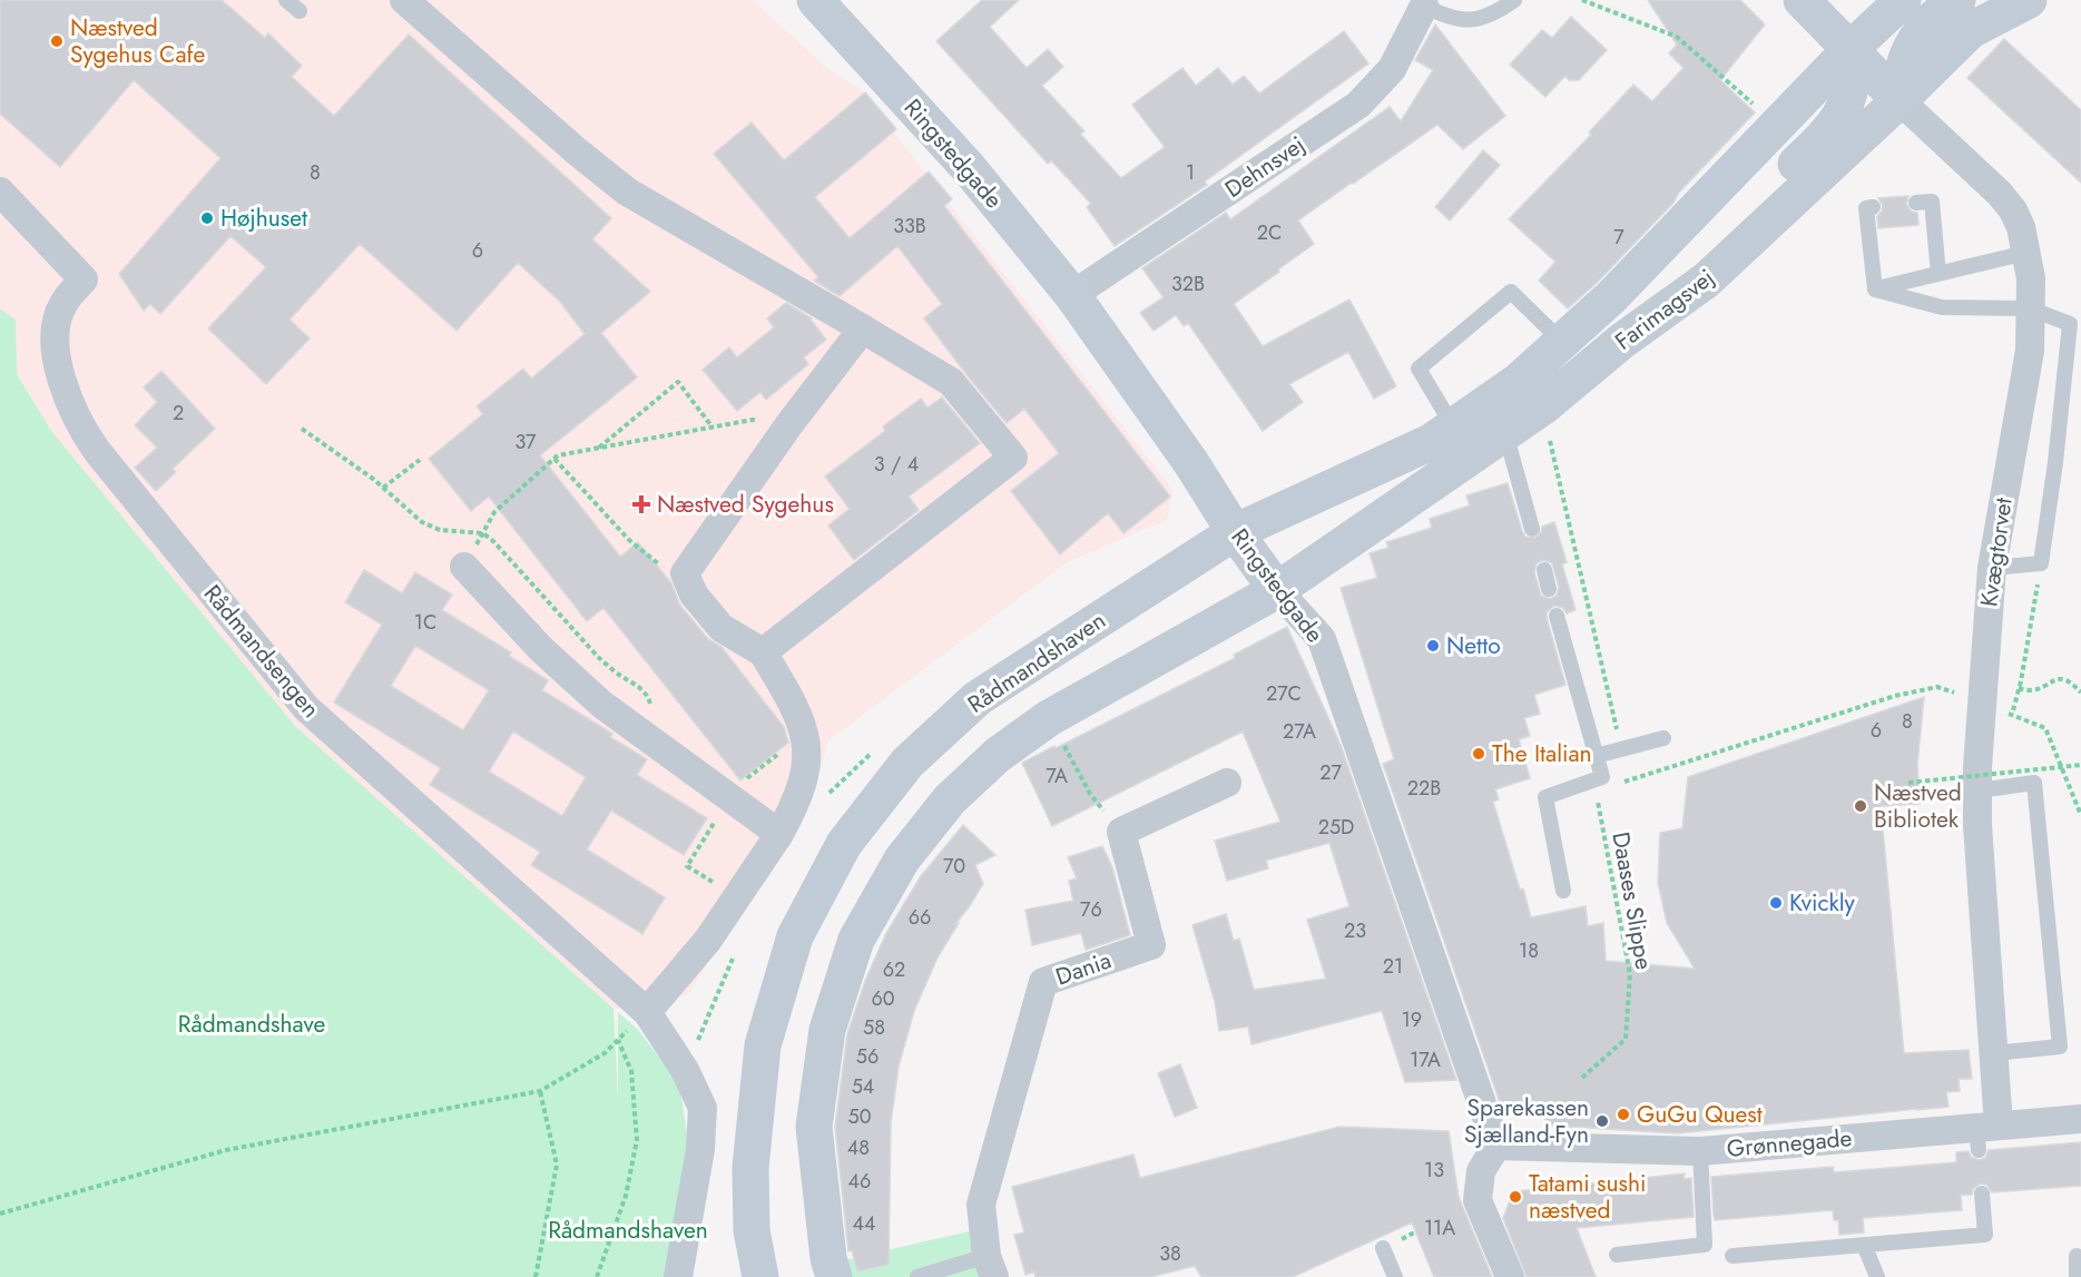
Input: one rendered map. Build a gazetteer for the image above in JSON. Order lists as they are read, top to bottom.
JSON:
{
  "streets": {
    "main road": [
      "Ringstedgade",
      "Farimagsvej",
      "Kvægtorvet",
      "Rådmandshaven"
    ],
    "street": [
      "Dehnsvej",
      "Rådmandsengen",
      "Dania",
      "Grønnegade"
    ],
    "path": ["Daases Slippe"]
  },
  "crossings": [
    ["Ringstedgade", "Dehnsvej"],
    ["Ringstedgade", "Farimagsvej"],
    ["Ringstedgade", "Rådmandshaven"],
    ["Ringstedgade", "Grønnegade"],
    ["Farimagsvej", "Kvægtorvet"],
    ["Farimagsvej", "Rådmandshaven"],
    ["Kvægtorvet", "Grønnegade"]
  ],
  "parks": ["Rådmandshave", "Rådmandshaven"],
  "places": {
    "other": [
      "Næstved Sygehus Cafe",
      "Højhuset",
      "Netto",
      "The Italian",
      "Næstved Bibliotek",
      "Kvickly",
      "GuGu Quest",
      "Sparekassen Sjælland-Fyn",
      "Tatami sushi næstved"
    ],
    "health": ["Næstved Sygehus"]
  },
  "house_numbers": [
    "8",
    "1",
    "33B",
    "2C",
    "7",
    "6",
    "32B",
    "2",
    "37",
    "3 / 4",
    "1C",
    "27C",
    "8",
    "6",
    "27A",
    "27",
    "7A",
    "22B",
    "25D",
    "70",
    "76",
    "66",
    "23",
    "18",
    "21",
    "62",
    "60",
    "19",
    "58",
    "56",
    "17A",
    "54",
    "50",
    "48",
    "13",
    "46",
    "44",
    "11A",
    "38"
  ]
}
